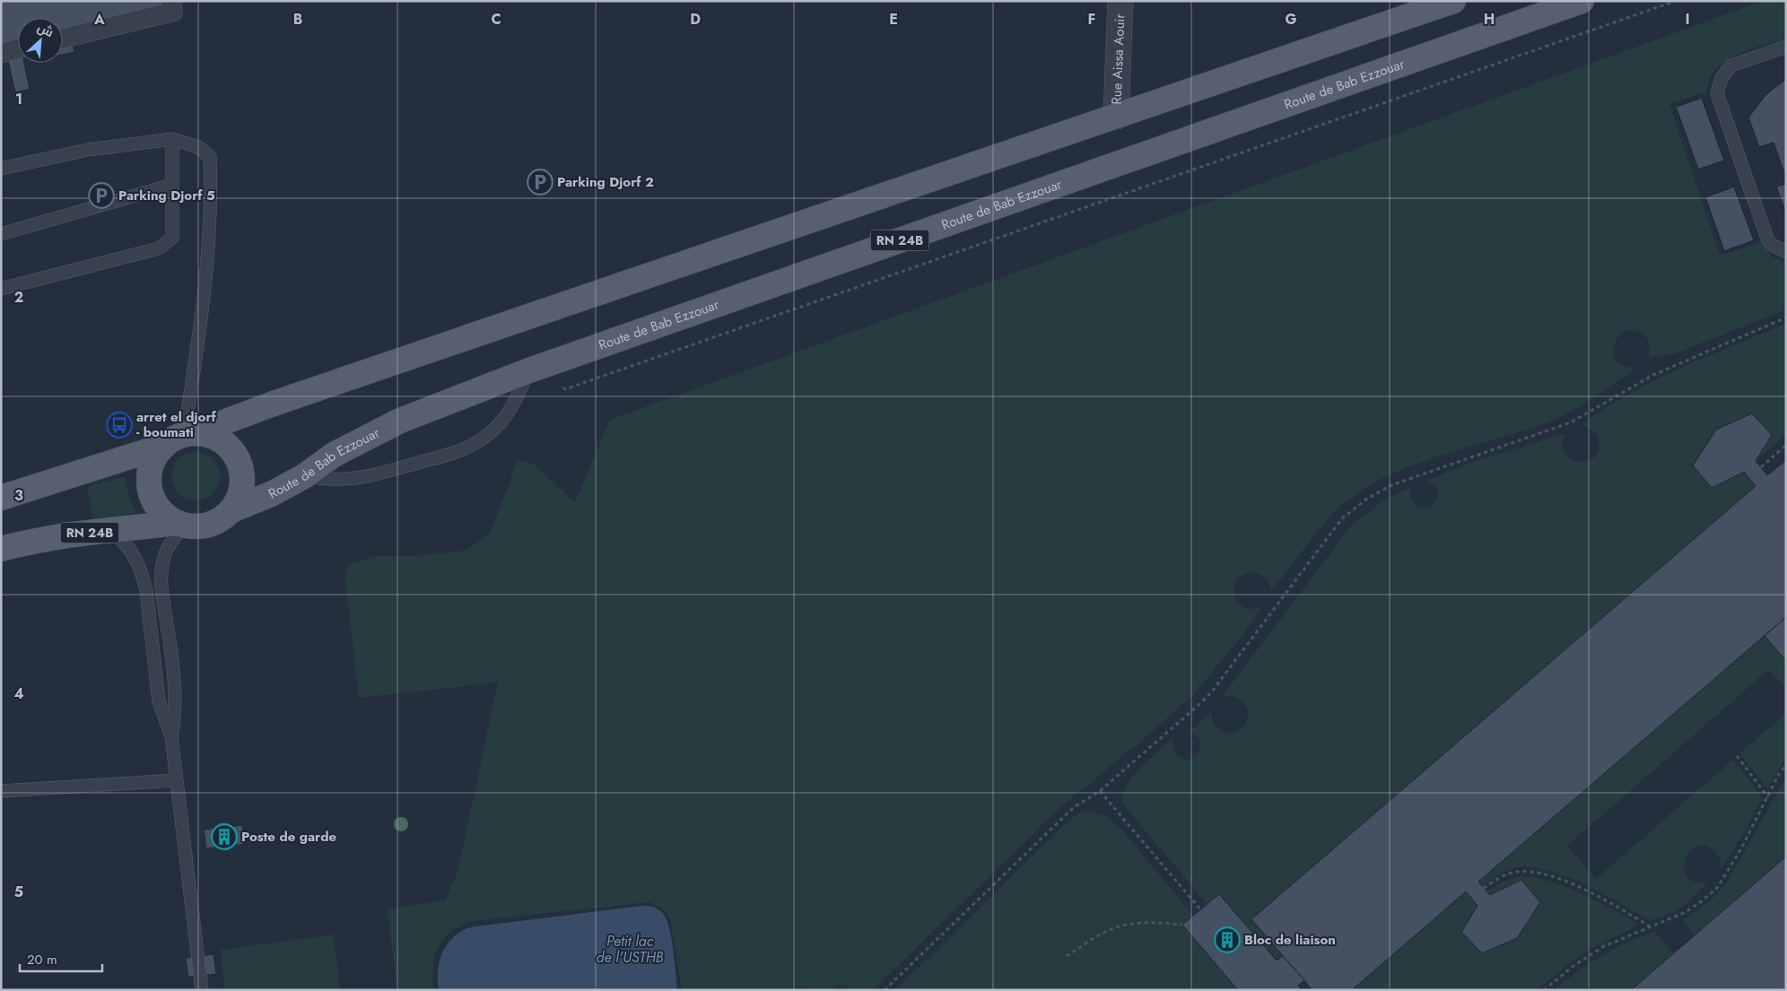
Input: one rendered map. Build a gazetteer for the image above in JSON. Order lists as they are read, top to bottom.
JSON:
{
  "streets": {
    "main road": ["Route de Bab Ezzouar", "RN 24B"],
    "street": ["Rue Aissa Aouir"]
  },
  "crossings": [
    ["Route de Bab Ezzouar", "RN 24B"]
  ],
  "water": ["Petit lac de l'USTHB"],
  "places": {
    "parking": ["Parking Djorf 2", "Parking Djorf 5"],
    "bus stop": ["arret el djorf - boumati"],
    "building": ["Poste de garde", "Bloc de liaison"]
  },
  "scale_bar": "20 m",
  "north": "top right",
  "grid": {
    "columns": [
      "A",
      "B",
      "C",
      "D",
      "E",
      "F",
      "G",
      "H",
      "I"
    ],
    "rows": [
      "1",
      "2",
      "3",
      "4",
      "5"
    ]
  }
}
